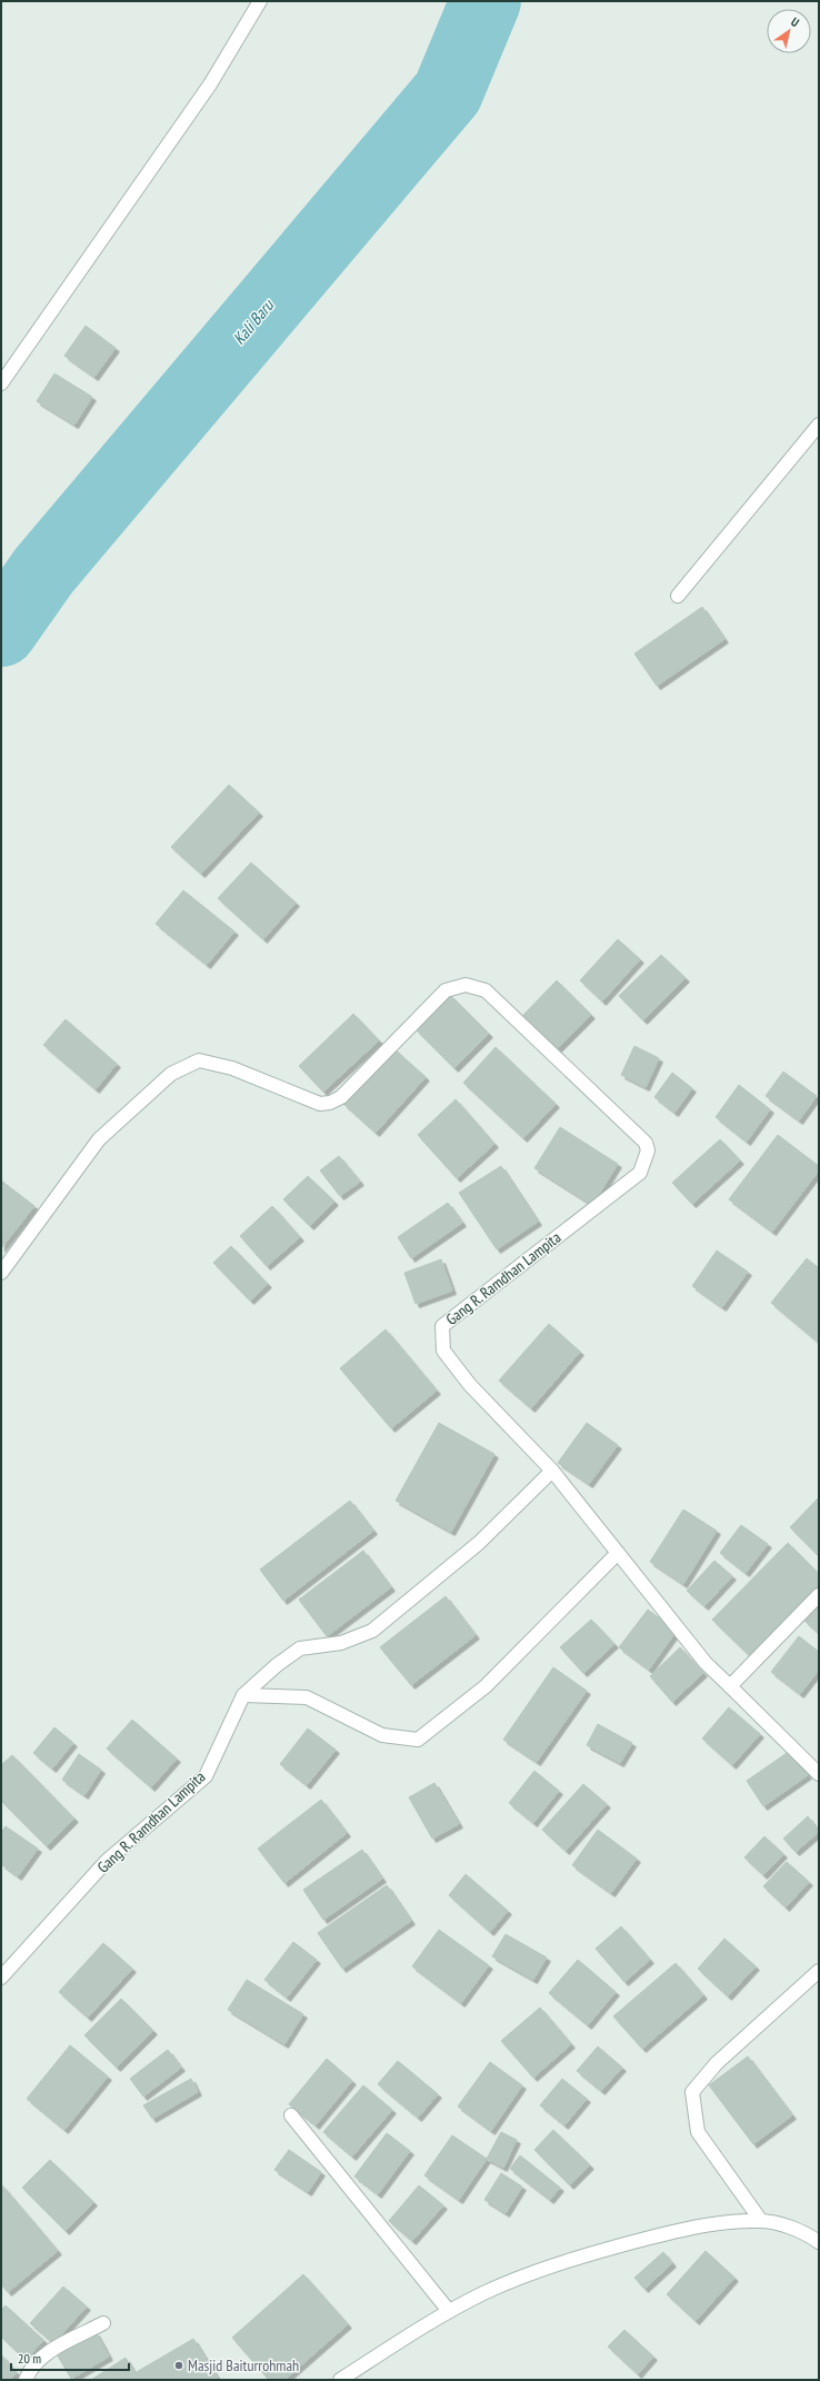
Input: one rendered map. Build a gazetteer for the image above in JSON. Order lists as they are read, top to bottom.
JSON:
{
  "streets": {
    "street": ["Gang R. Ramdhan Lampita"]
  },
  "water": ["Kali Baru"],
  "places": ["Masjid Baiturrohmah"],
  "scale_bar": "20 m",
  "north": "top right"
}
